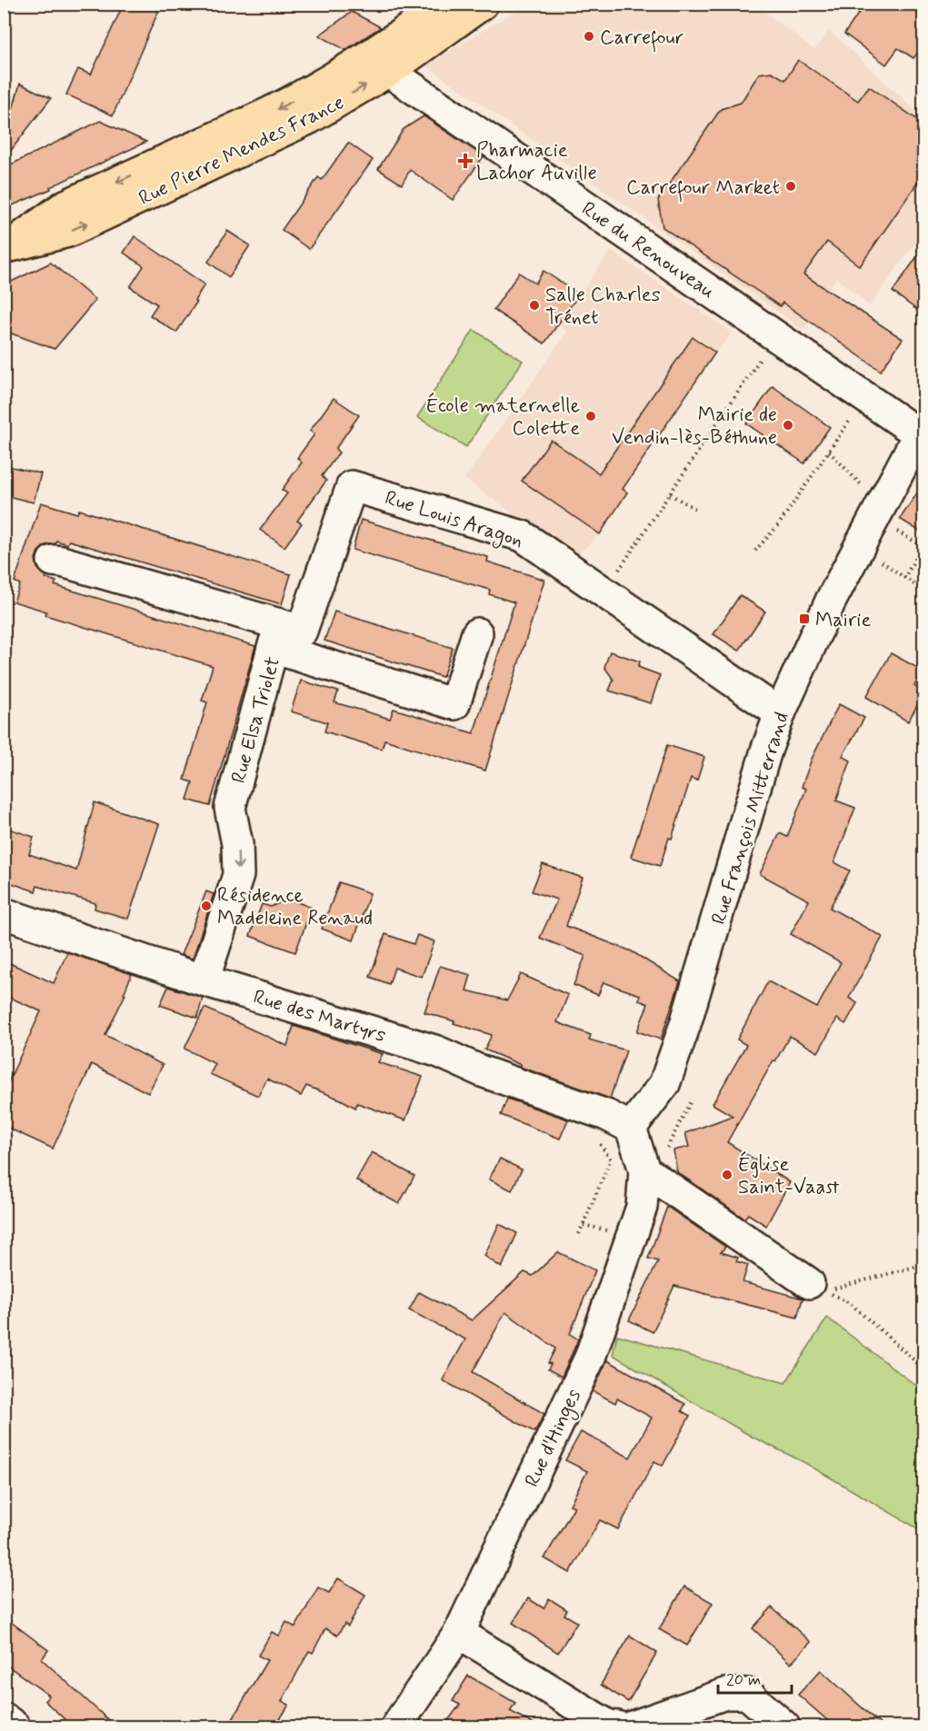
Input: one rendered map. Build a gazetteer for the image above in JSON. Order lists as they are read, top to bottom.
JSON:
{
  "streets": {
    "main road": ["Rue Pierre Mendes France"],
    "street": [
      "Rue du Renouveau",
      "Rue Louis Aragon",
      "Rue Elsa Triolet",
      "Rue François Mitterrand",
      "Rue des Martyrs",
      "Rue d'Hinges"
    ]
  },
  "crossings": [
    ["Rue Pierre Mendes France", "Rue du Renouveau"],
    ["Rue du Renouveau", "Rue François Mitterrand"],
    ["Rue Louis Aragon", "Rue Elsa Triolet"],
    ["Rue Louis Aragon", "Rue François Mitterrand"],
    ["Rue Elsa Triolet", "Rue des Martyrs"],
    ["Rue François Mitterrand", "Rue des Martyrs"],
    ["Rue François Mitterrand", "Rue d'Hinges"],
    ["Rue des Martyrs", "Rue d'Hinges"]
  ],
  "one_way": ["Rue Elsa Triolet"],
  "places": {
    "other": [
      "Carrefour",
      "Carrefour Market",
      "Salle Charles Trénet",
      "École maternelle Colette",
      "Mairie de Vendin-lès-Béthune",
      "Résidence Madeleine Renaud",
      "Église Saint-Vaast"
    ],
    "health": ["Pharmacie Lachor Auville"],
    "transit": ["Mairie"]
  },
  "scale_bar": "20 m"
}
